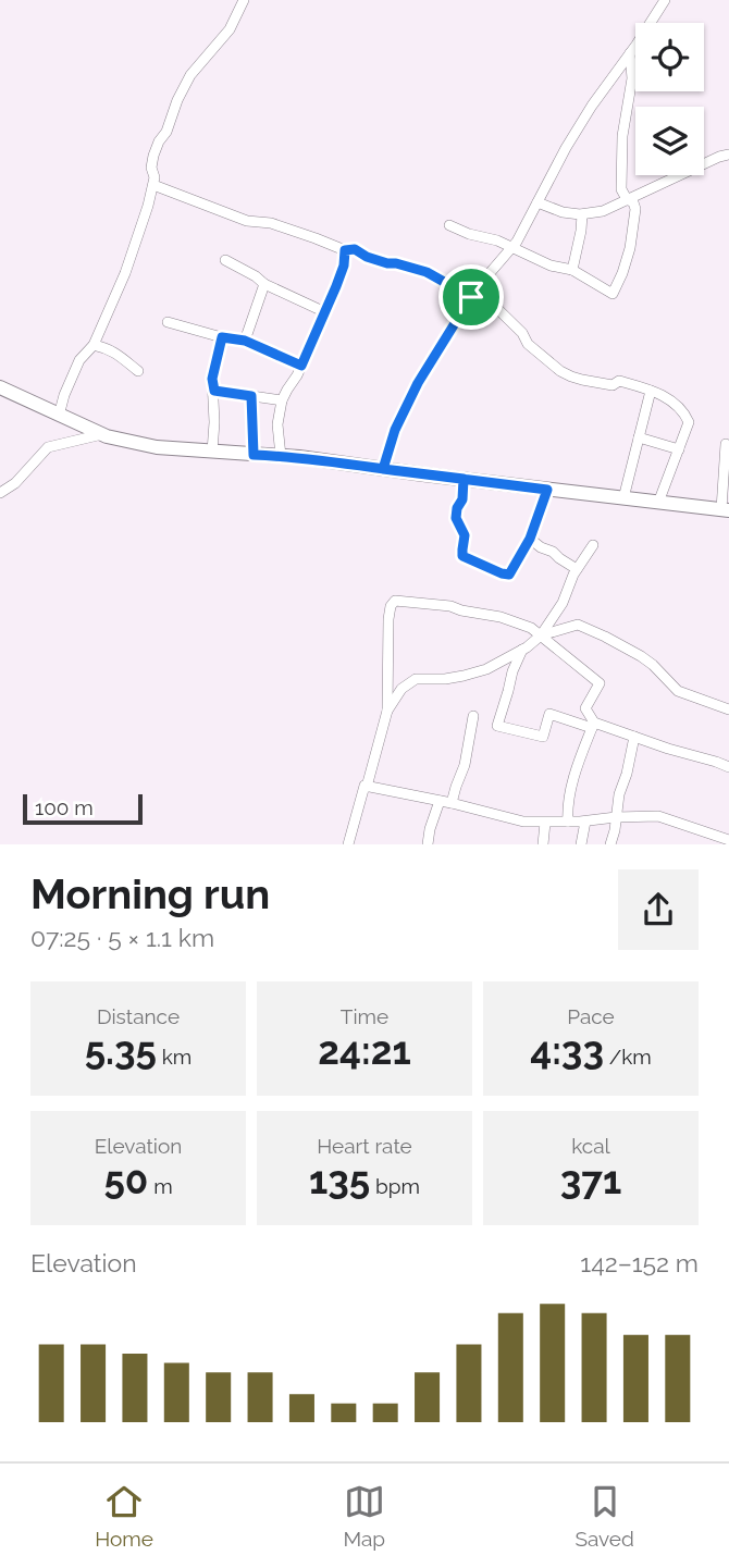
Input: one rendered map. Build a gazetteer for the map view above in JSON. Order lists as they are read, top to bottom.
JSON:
{
  "scale_bar": "100 m",
  "page": {
    "scale": "100 m",
    "heading": ["Morning run", "07:25 · 5 × 1.1 km"],
    "stats": [
      ["Distance", "5.35 km"],
      ["Time", "24:21"],
      ["Pace", "4:33 /km"],
      ["Elevation", "50 m"],
      ["Heart rate", "135 bpm"],
      ["kcal", "371"]
    ],
    "chart": ["Elevation", "142–152 m"],
    "tabs": ["Home", "Map", "Saved"]
  }
}
